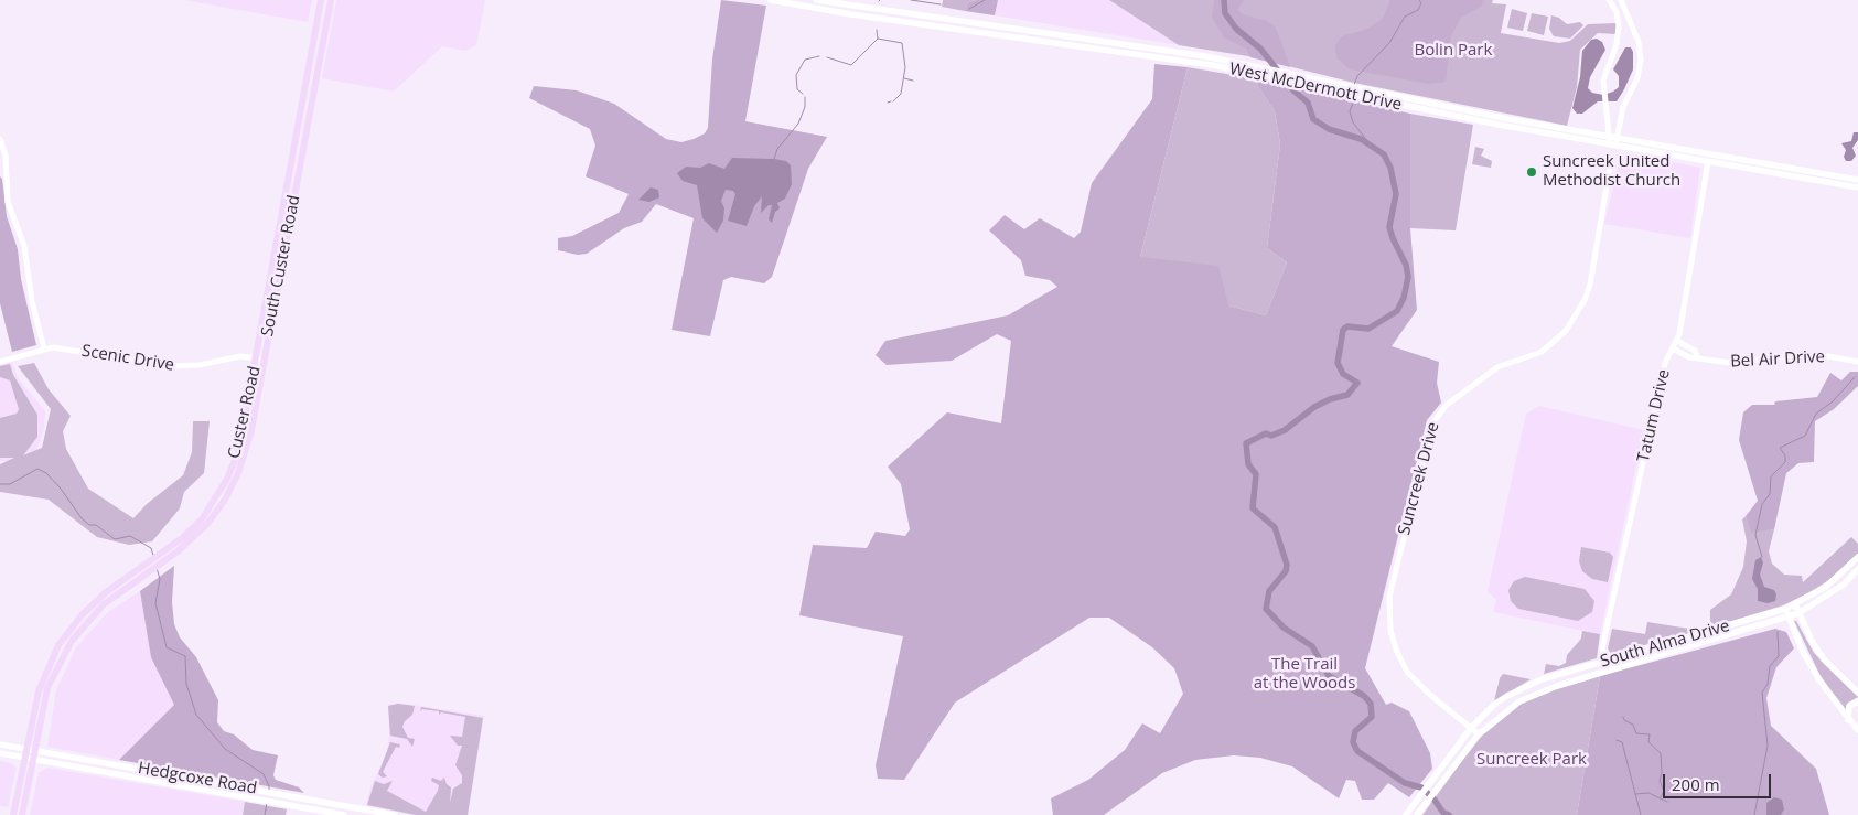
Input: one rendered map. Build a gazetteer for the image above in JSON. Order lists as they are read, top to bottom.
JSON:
{
  "streets": {
    "main road": [
      "West McDermott Drive",
      "South Custer Road",
      "Custer Road",
      "South Alma Drive",
      "Hedgcoxe Road"
    ],
    "street": [
      "Scenic Drive",
      "Bel Air Drive",
      "Tatum Drive",
      "Suncreek Drive"
    ]
  },
  "crossings": [
    ["West McDermott Drive", "Tatum Drive"],
    ["South Custer Road", "Scenic Drive"],
    ["South Custer Road", "Custer Road"],
    ["South Custer Road", "Hedgcoxe Road"],
    ["Scenic Drive", "Custer Road"],
    ["Bel Air Drive", "Tatum Drive"],
    ["Tatum Drive", "South Alma Drive"],
    ["Suncreek Drive", "South Alma Drive"]
  ],
  "parks": ["Bolin Park", "The Trail at the Woods", "Suncreek Park"],
  "places": ["Suncreek United Methodist Church"],
  "scale_bar": "200 m"
}
